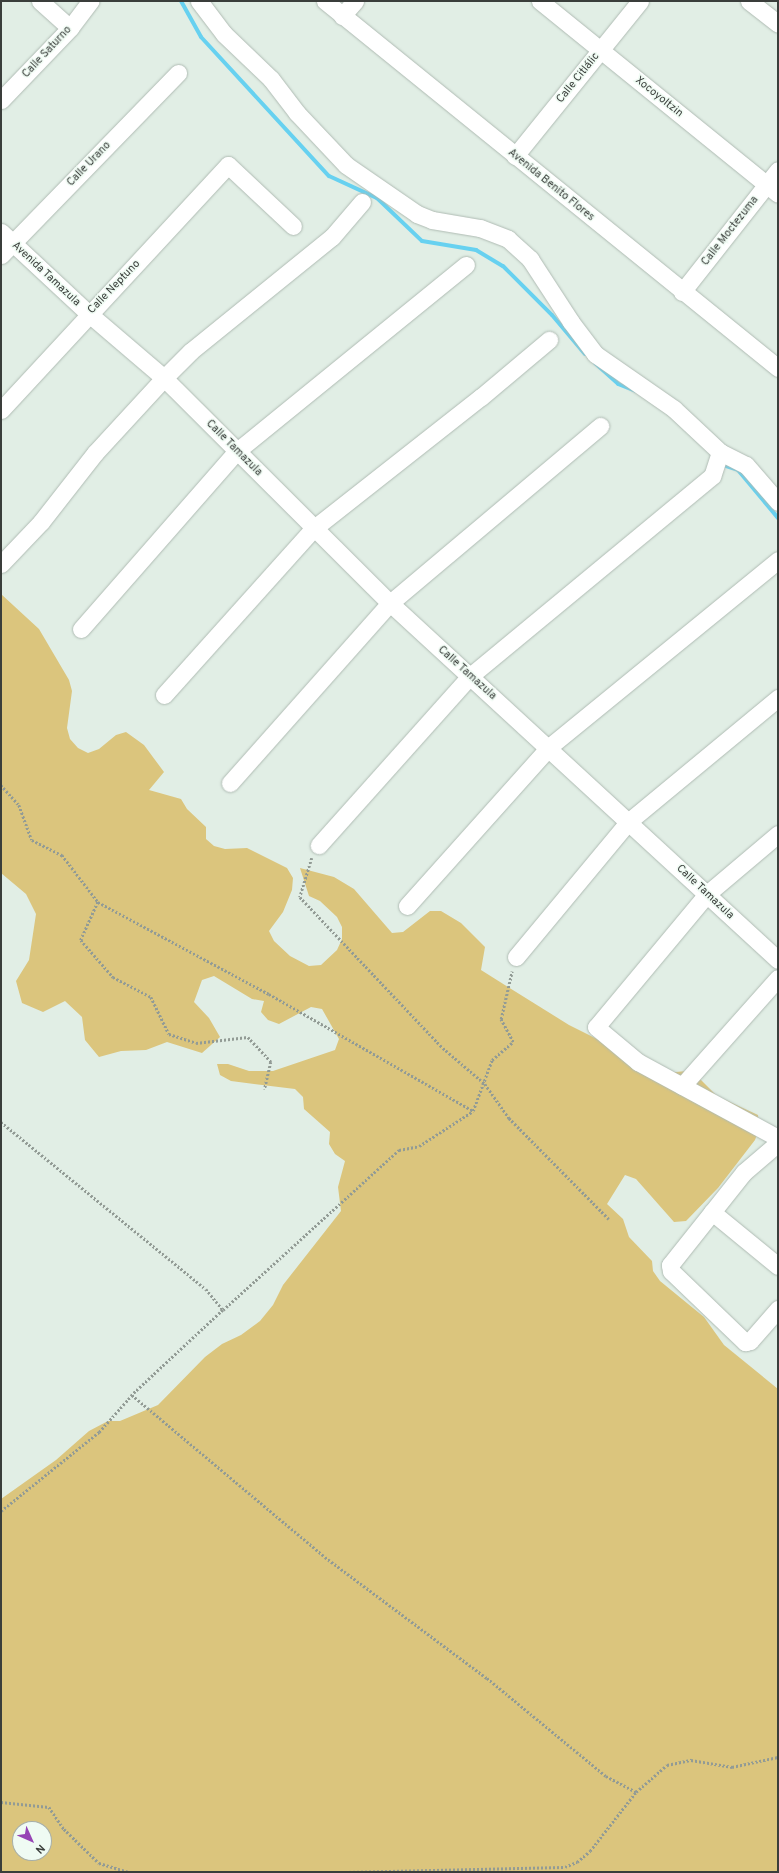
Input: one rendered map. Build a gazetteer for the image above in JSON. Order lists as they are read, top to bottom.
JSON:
{
  "streets": {
    "street": [
      "Calle Saturno",
      "Calle Citlálic",
      "Xocoyoltzin",
      "Calle Urano",
      "Avenida Benito Flores",
      "Calle Moctezuma",
      "Avenida Tamazula",
      "Calle Neptuno",
      "Calle Tamazula"
    ]
  },
  "crossings": [
    ["Calle Citlálic", "Xocoyoltzin"],
    ["Calle Citlálic", "Avenida Benito Flores"],
    ["Xocoyoltzin", "Calle Moctezuma"],
    ["Calle Urano", "Avenida Tamazula"],
    ["Avenida Benito Flores", "Calle Moctezuma"],
    ["Avenida Tamazula", "Calle Neptuno"],
    ["Avenida Tamazula", "Calle Tamazula"]
  ],
  "north": "bottom right"
}
